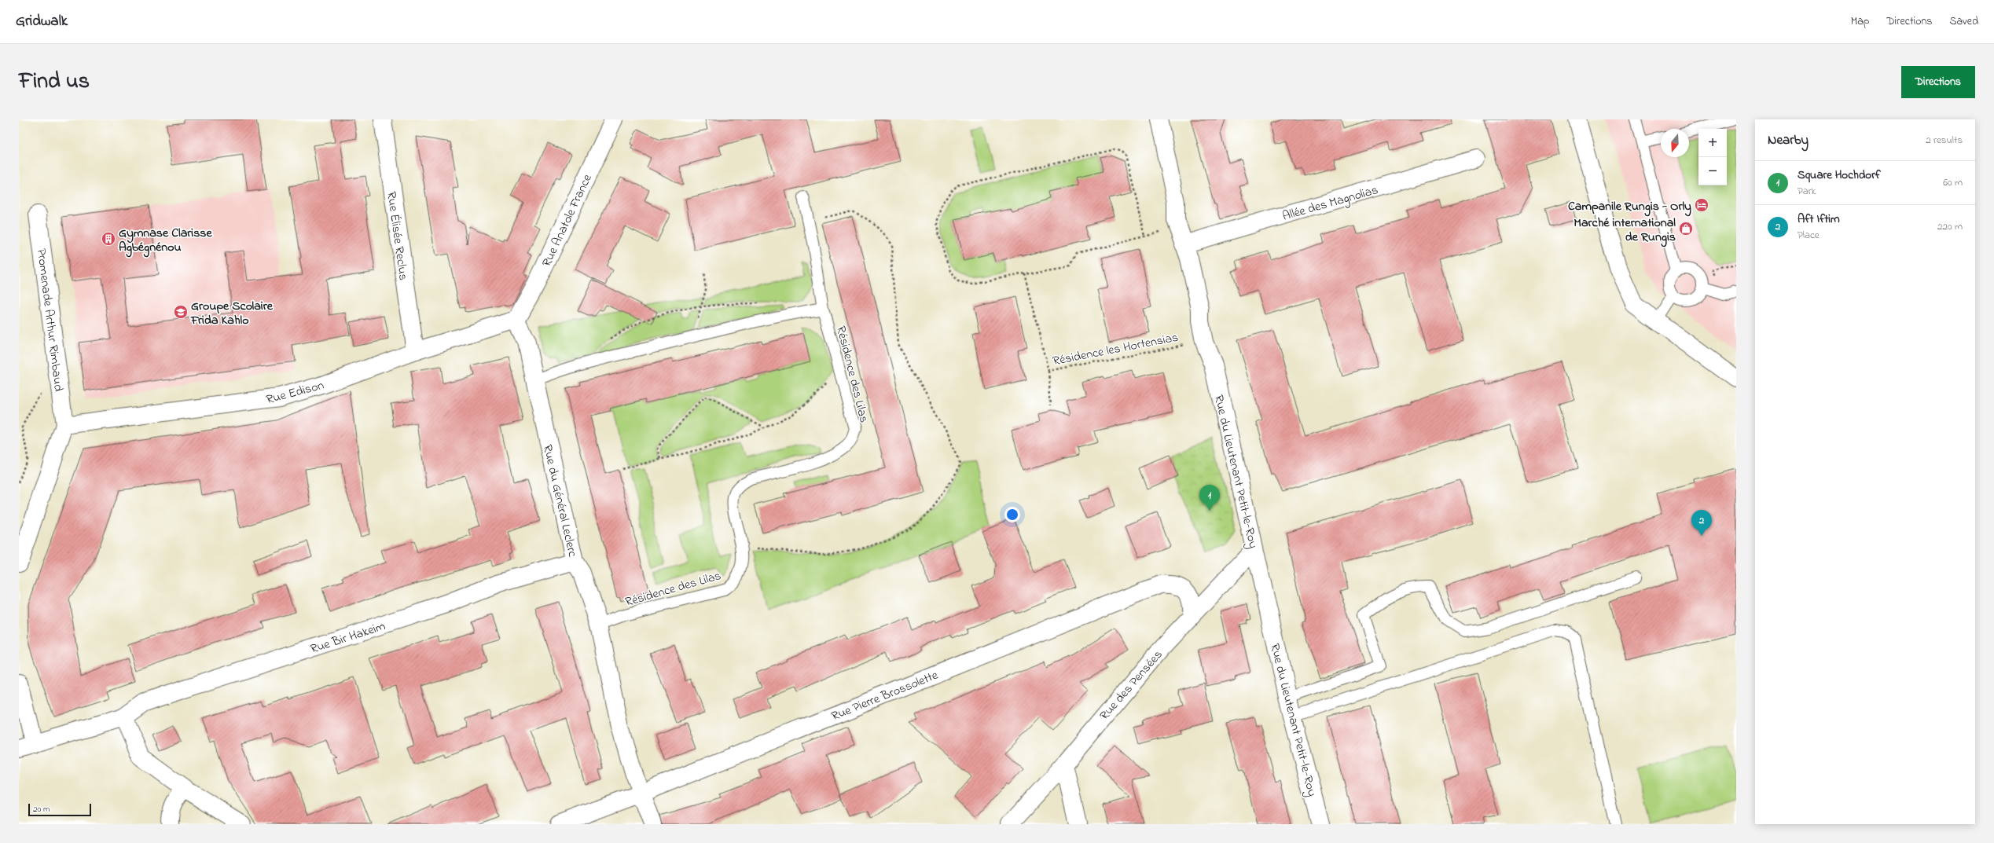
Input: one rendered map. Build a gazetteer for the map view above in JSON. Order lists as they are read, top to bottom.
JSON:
{
  "streets": {
    "street": [
      "Allée des Magnolias",
      "Rue Anatole France",
      "Rue Élisée Reclus",
      "Promenade Arthur Rimbaud",
      "Rue Edison",
      "Rue du Lieutenant Petit-le-Roy",
      "Rue du Général Leclerc",
      "Rue Bir Hakeim",
      "Rue des Pensées",
      "Rue Pierre Brossolette"
    ],
    "lane": ["Résidence des Lilas"],
    "path": ["Résidence les Hortensias"]
  },
  "crossings": [
    ["Allée des Magnolias", "Rue du Lieutenant Petit-le-Roy"],
    ["Rue Anatole France", "Rue Edison"],
    ["Rue Anatole France", "Rue du Général Leclerc"],
    ["Rue Élisée Reclus", "Rue Edison"],
    ["Promenade Arthur Rimbaud", "Rue Edison"],
    ["Résidence les Hortensias", "Rue du Lieutenant Petit-le-Roy"],
    ["Résidence des Lilas", "Rue du Général Leclerc"],
    ["Rue Edison", "Rue du Général Leclerc"],
    ["Rue du Lieutenant Petit-le-Roy", "Rue des Pensées"],
    ["Rue du Général Leclerc", "Rue Bir Hakeim"],
    ["Rue du Général Leclerc", "Rue Pierre Brossolette"],
    ["Rue des Pensées", "Rue Pierre Brossolette"]
  ],
  "places": {
    "hotel": ["Campanile Rungis - Orly"],
    "shop": ["Marché international de Rungis"],
    "building": ["Gymnase Clarisse Agbégnénou"],
    "school or university": ["Groupe Scolaire Frida Kahlo"]
  },
  "scale_bar": "20 m",
  "north": "bottom",
  "page": {
    "header": "Gridwalk",
    "nav": ["Map", "Directions", "Saved"],
    "title": "Find us",
    "buttons": "Directions",
    "heading": ["Nearby", "2 results"],
    "map_buttons": ["+", "−"],
    "list": [
      {
        "mark": "1",
        "name": "Square Hochdorf",
        "note": "Park",
        "value": "60 m"
      },
      {
        "mark": "2",
        "name": "Aft Iftim",
        "note": "Place",
        "value": "220 m"
      }
    ],
    "pins": ["1", "2"],
    "scale": "20 m"
  }
}
